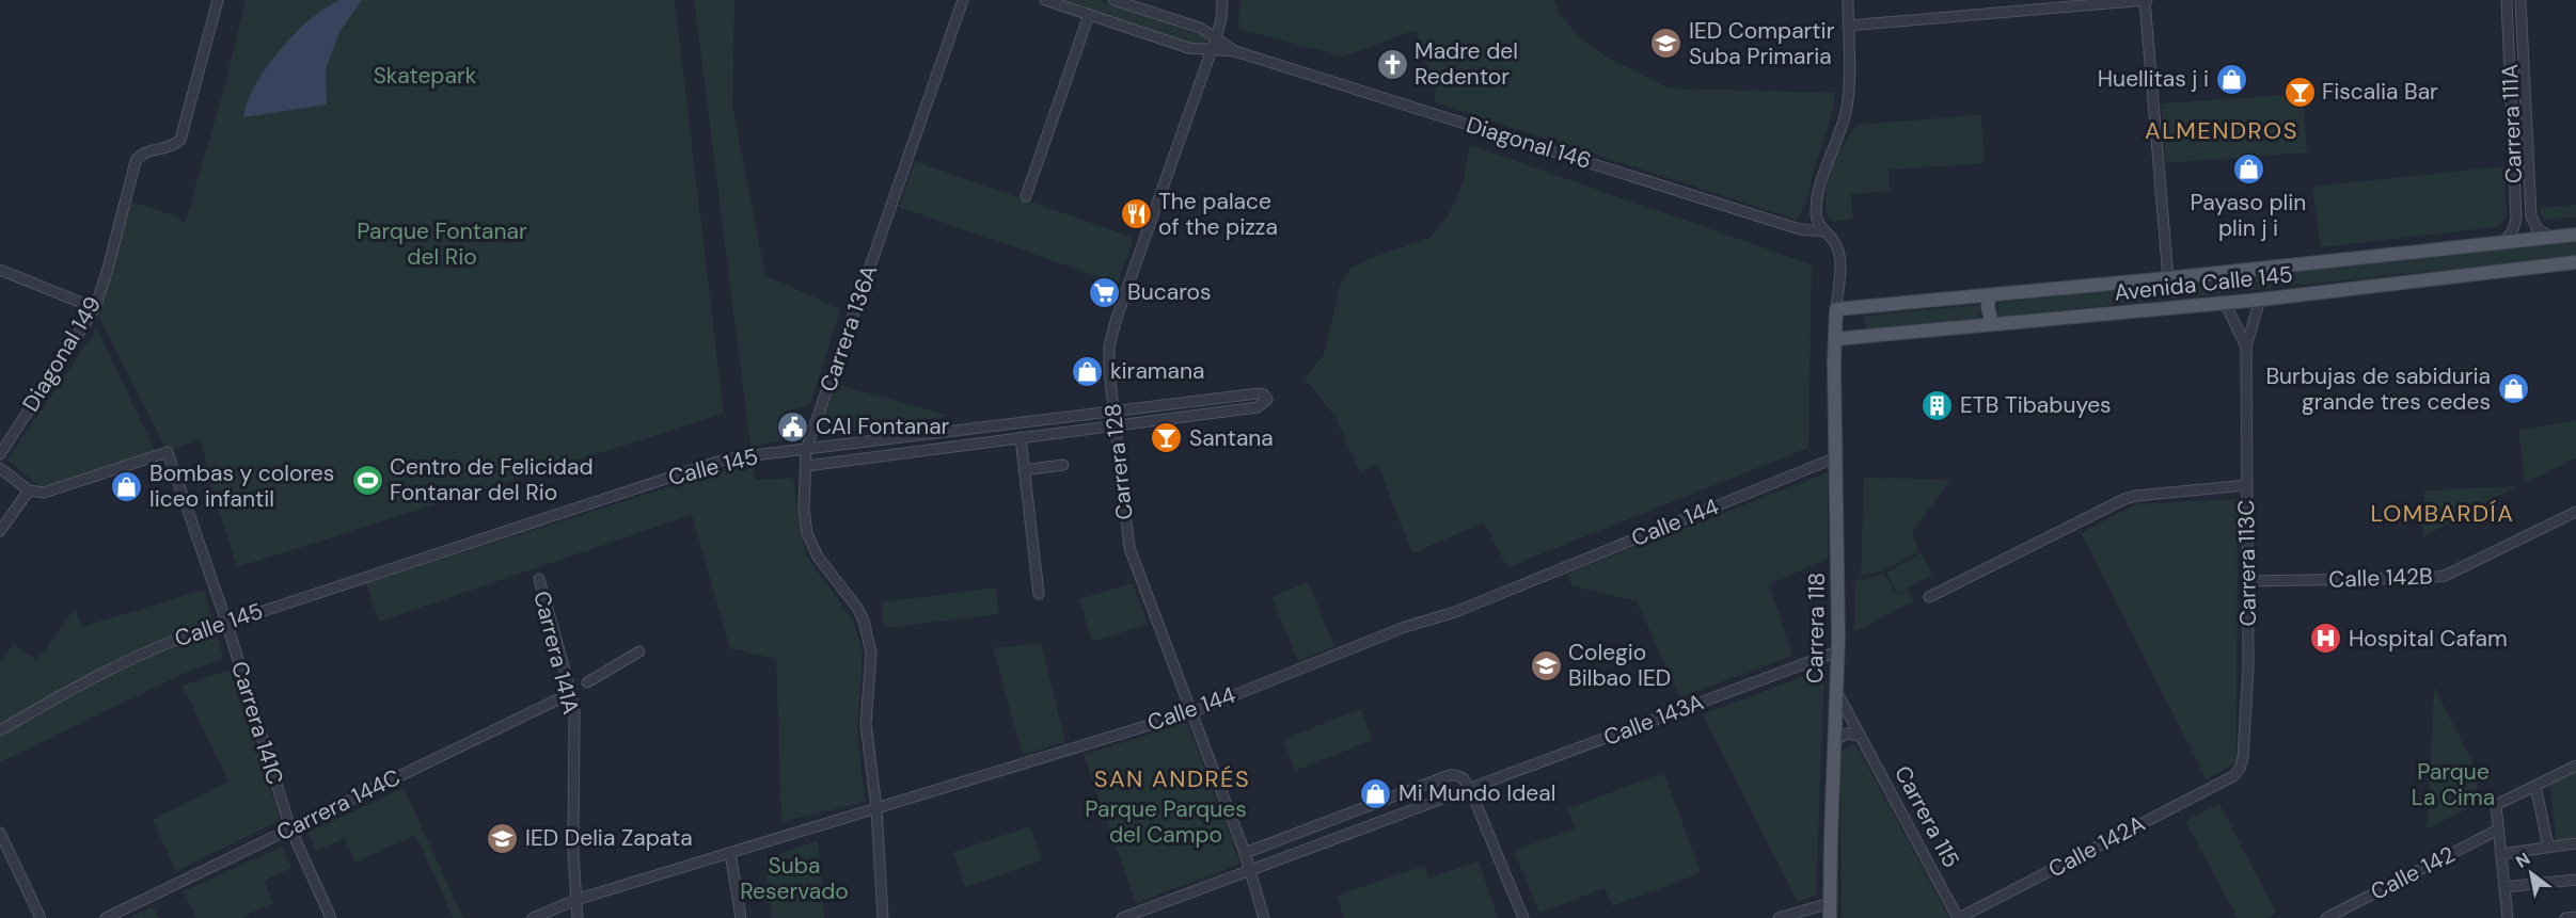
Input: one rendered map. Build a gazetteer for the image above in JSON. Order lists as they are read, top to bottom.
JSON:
{
  "streets": {
    "main road": ["Avenida Calle 145", "Carrera 118"],
    "street": [
      "Carrera 111A",
      "Diagonal 146",
      "Carrera 136A",
      "Diagonal 149",
      "Carrera 128",
      "Calle 145",
      "Calle 144",
      "Carrera 113C",
      "Calle 142B",
      "Carrera 141A",
      "Calle 143A",
      "Carrera 141C",
      "Carrera 144C",
      "Carrera 115",
      "Calle 142A",
      "Calle 142"
    ]
  },
  "crossings": [
    ["Carrera 111A", "Avenida Calle 145"],
    ["Diagonal 146", "Carrera 128"],
    ["Avenida Calle 145", "Carrera 113C"],
    ["Avenida Calle 145", "Carrera 118"],
    ["Carrera 136A", "Calle 145"],
    ["Carrera 136A", "Calle 144"],
    ["Carrera 128", "Calle 145"],
    ["Carrera 128", "Calle 144"],
    ["Carrera 128", "Calle 143A"],
    ["Calle 145", "Carrera 141C"],
    ["Calle 144", "Carrera 118"],
    ["Calle 144", "Carrera 141A"],
    ["Carrera 113C", "Calle 142B"],
    ["Carrera 113C", "Calle 142A"],
    ["Carrera 118", "Calle 143A"],
    ["Carrera 118", "Carrera 115"],
    ["Carrera 141A", "Carrera 144C"],
    ["Carrera 141C", "Carrera 144C"],
    ["Carrera 115", "Calle 142A"]
  ],
  "districts": ["ALMENDROS", "LOMBARDÍA", "SAN ANDRÉS"],
  "parks": [
    "Skatepark",
    "Parque Fontanar del Rio",
    "Parque La Cima",
    "Parque Parques del Campo",
    "Suba Reservado"
  ],
  "places": {
    "school or university": ["IED Compartir Suba Primaria", "Colegio Bilbao IED", "IED Delia Zapata"],
    "church": ["Madre del Redentor"],
    "shop": [
      "Huellitas j i",
      "Payaso plin plin j i",
      "kiramana",
      "Burbujas de sabiduria grande tres cedes",
      "Bombas y colores liceo infantil",
      "Mi Mundo Ideal"
    ],
    "bar": ["Fiscalia Bar", "Santana"],
    "restaurant": ["The palace of the pizza"],
    "supermarket": ["Bucaros"],
    "building": ["ETB Tibabuyes"],
    "public building": ["CAI Fontanar"],
    "sports": ["Centro de Felicidad Fontanar del Rio"],
    "hospital": ["Hospital Cafam"]
  },
  "north": "top left"
}
